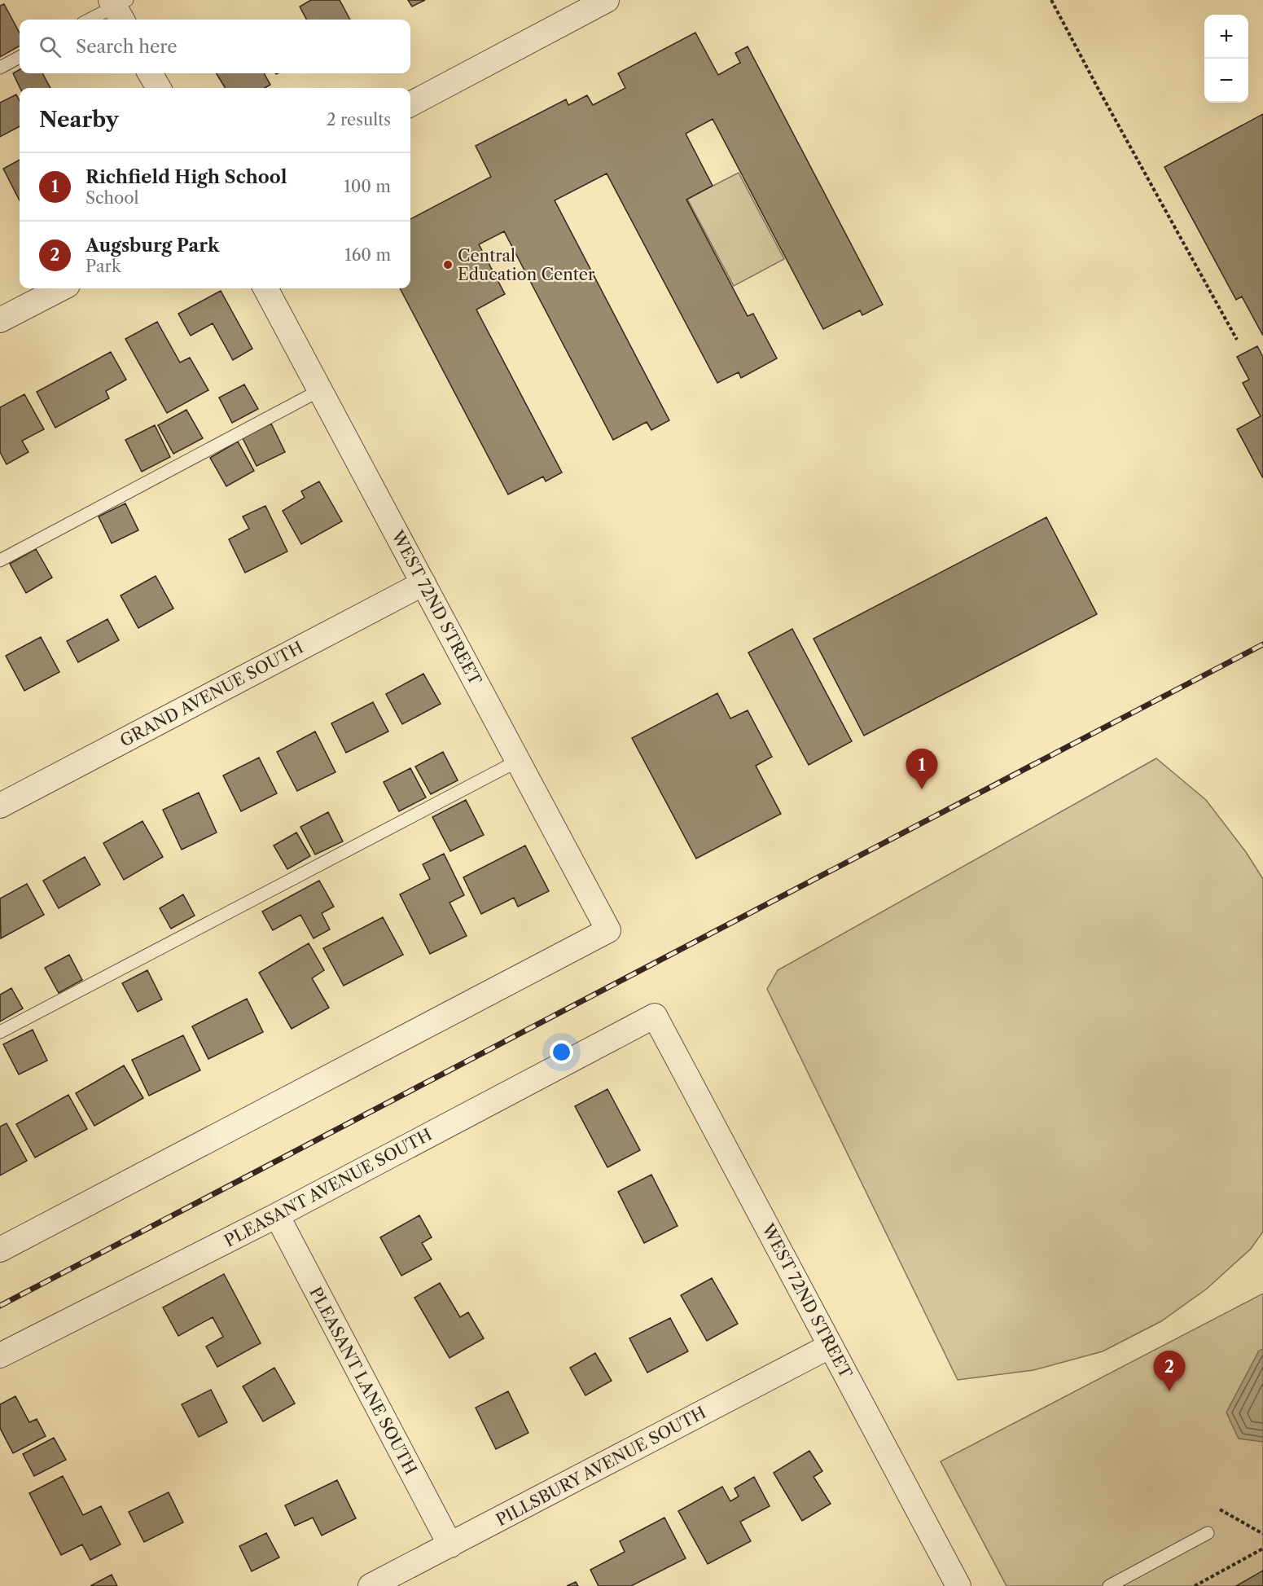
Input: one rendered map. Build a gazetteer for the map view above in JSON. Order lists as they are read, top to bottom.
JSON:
{
  "streets": {
    "street": [
      "WEST 72ND STREET",
      "GRAND AVENUE SOUTH",
      "PLEASANT AVENUE SOUTH",
      "PLEASANT LANE SOUTH",
      "PILLSBURY AVENUE SOUTH"
    ]
  },
  "crossings": [
    ["WEST 72ND STREET", "GRAND AVENUE SOUTH"],
    ["WEST 72ND STREET", "PLEASANT AVENUE SOUTH"],
    ["WEST 72ND STREET", "PILLSBURY AVENUE SOUTH"],
    ["PLEASANT AVENUE SOUTH", "PLEASANT LANE SOUTH"],
    ["PLEASANT LANE SOUTH", "PILLSBURY AVENUE SOUTH"]
  ],
  "places": ["Central Education Center"],
  "page": {
    "map_buttons": ["+", "−"],
    "search": "Search here",
    "heading": ["Nearby", "2 results"],
    "list": [
      {
        "mark": "1",
        "name": "Richfield High School",
        "note": "School",
        "value": "100 m"
      },
      {
        "mark": "2",
        "name": "Augsburg Park",
        "note": "Park",
        "value": "160 m"
      }
    ],
    "pins": ["1", "2"]
  }
}
